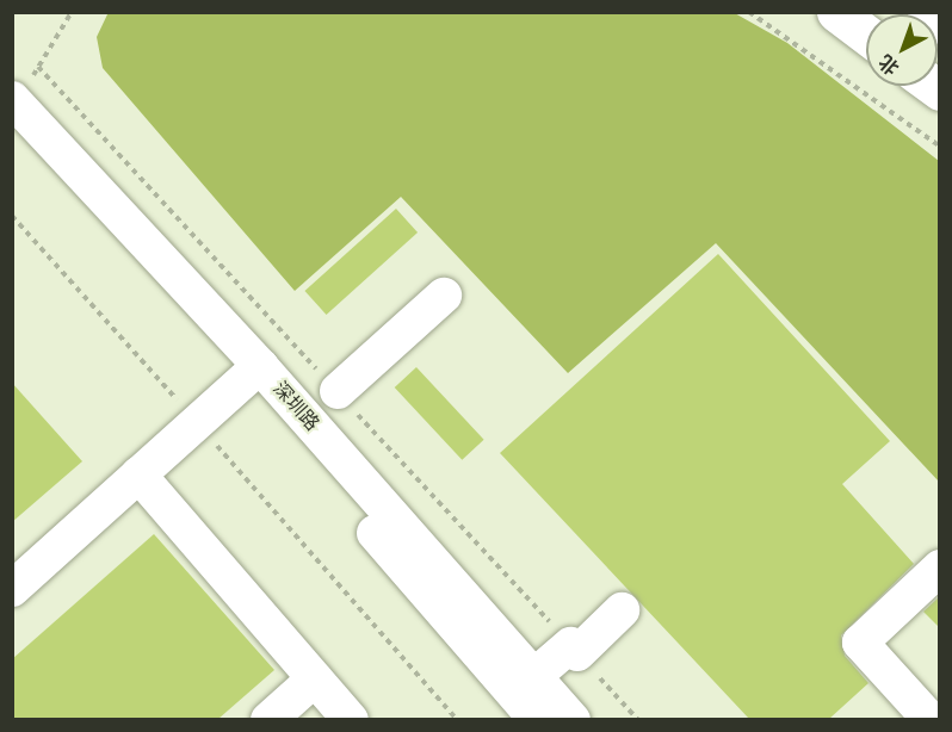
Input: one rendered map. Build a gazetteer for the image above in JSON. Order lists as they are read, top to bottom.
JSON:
{
  "streets": {
    "street": ["深圳路"]
  },
  "north": "bottom left"
}
